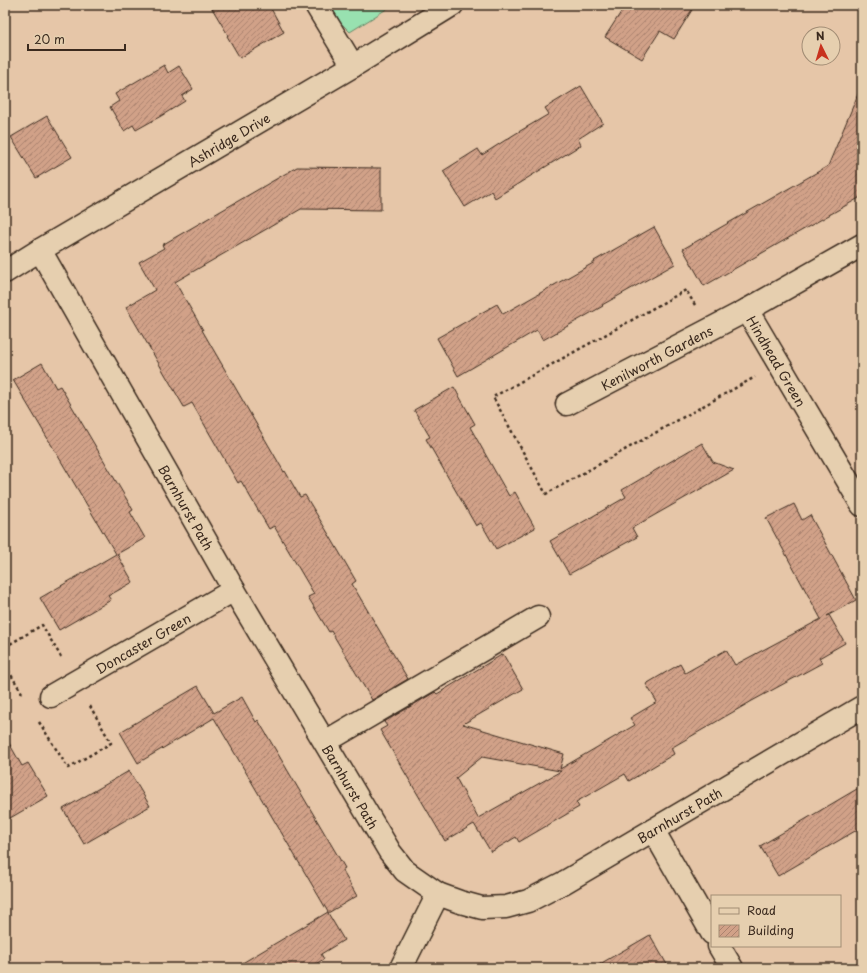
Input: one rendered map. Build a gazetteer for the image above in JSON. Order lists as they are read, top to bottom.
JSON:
{
  "streets": {
    "street": [
      "Ashridge Drive",
      "Kenilworth Gardens",
      "Hindhead Green",
      "Barnhurst Path",
      "Doncaster Green"
    ]
  },
  "crossings": [
    ["Ashridge Drive", "Barnhurst Path"],
    ["Kenilworth Gardens", "Hindhead Green"],
    ["Barnhurst Path", "Doncaster Green"]
  ],
  "legend": ["Road", "Building"],
  "scale_bar": "20 m",
  "north": "top"
}
